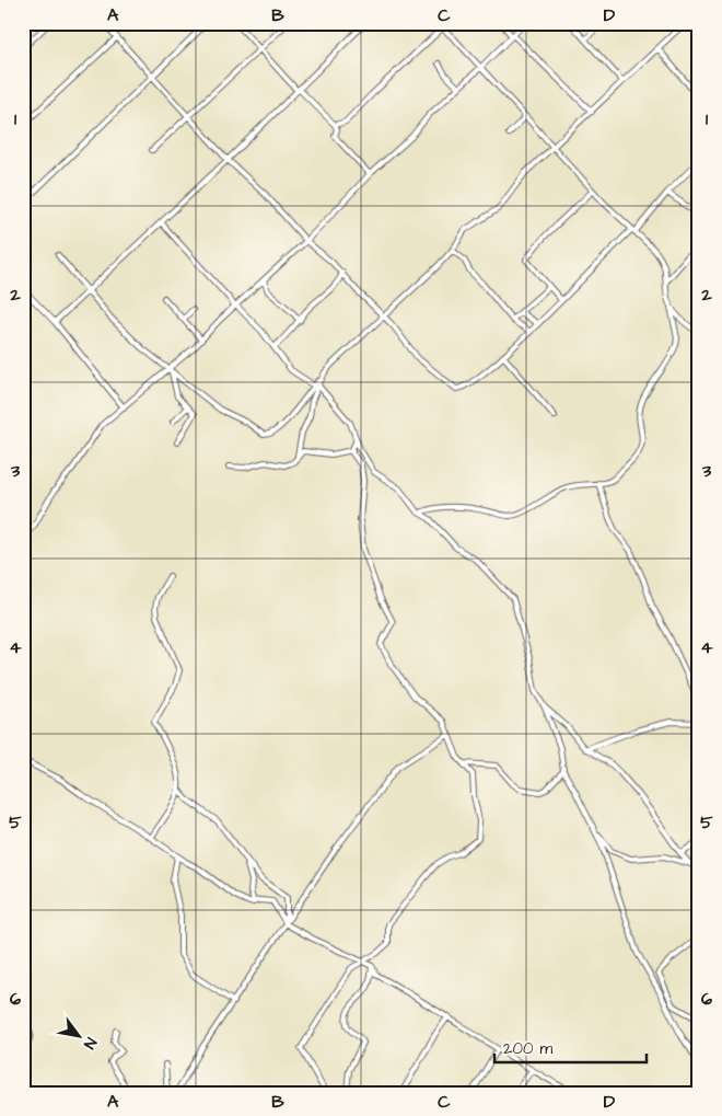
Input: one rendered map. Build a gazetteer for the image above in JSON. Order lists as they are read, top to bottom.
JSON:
{
  "scale_bar": "200 m",
  "north": "bottom right",
  "grid": {
    "columns": [
      "A",
      "B",
      "C",
      "D"
    ],
    "rows": [
      "1",
      "2",
      "3",
      "4",
      "5",
      "6"
    ]
  }
}
